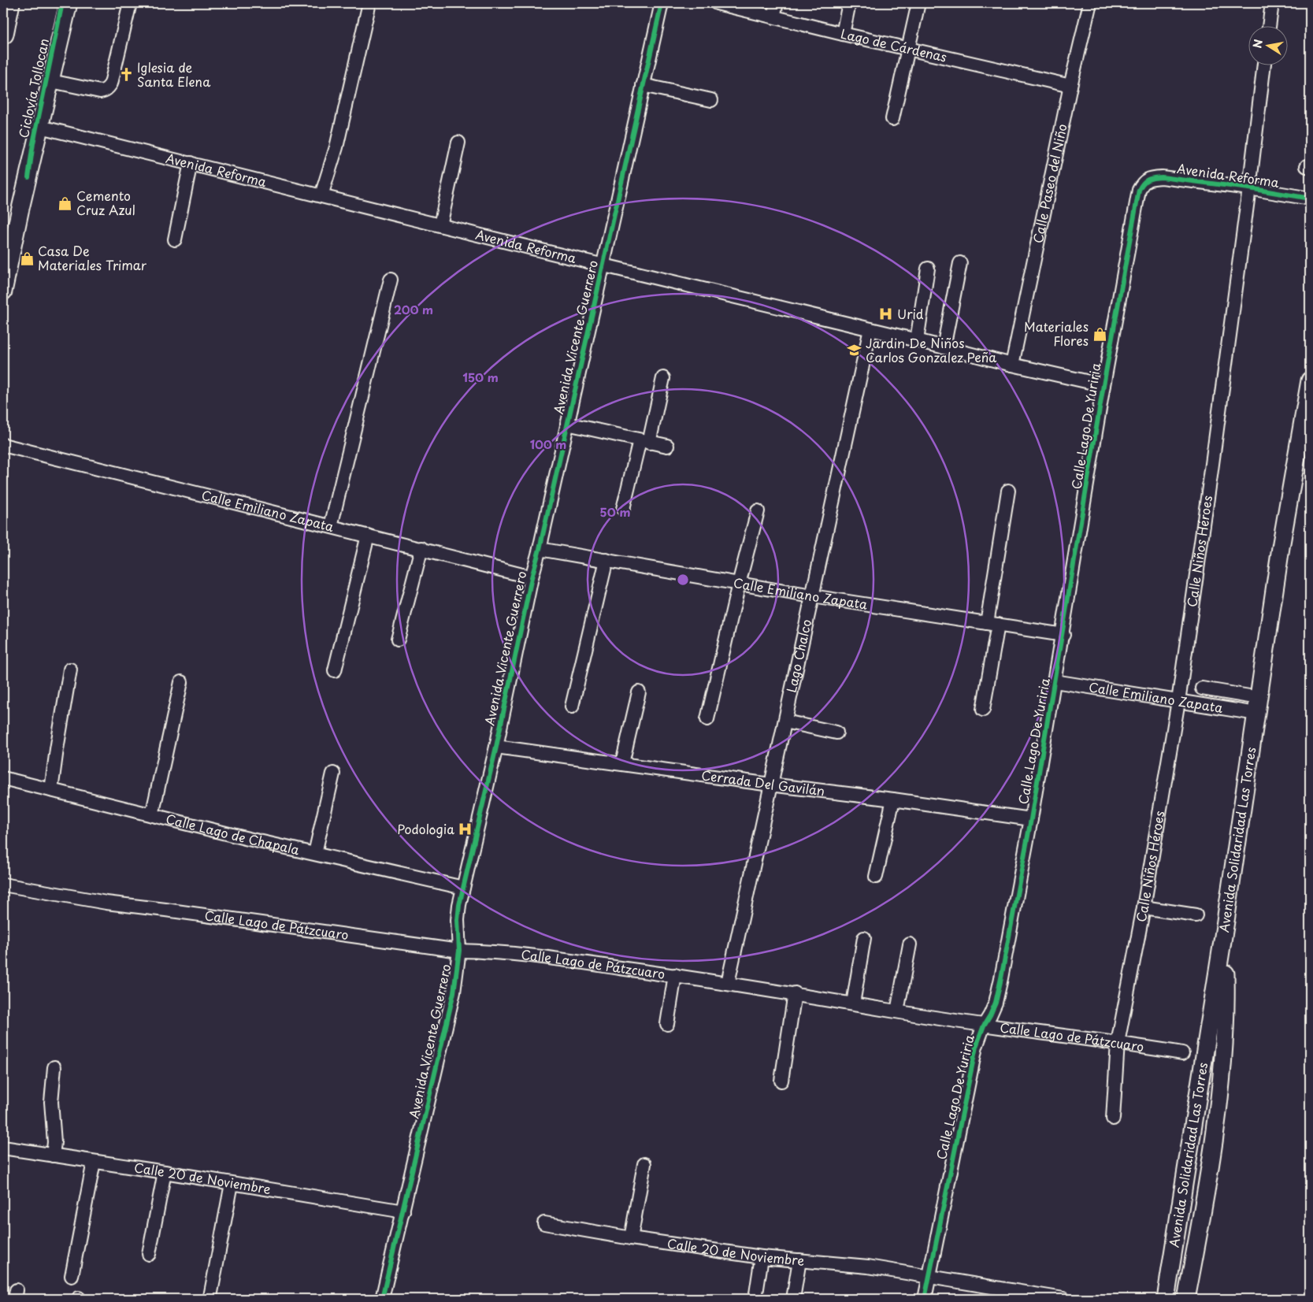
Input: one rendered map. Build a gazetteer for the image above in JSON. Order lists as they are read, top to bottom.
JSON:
{
  "streets": {
    "main road": ["Avenida Solidaridad Las Torres"],
    "street": [
      "Lago de Cárdenas",
      "Avenida Reforma",
      "Calle Paseo del Niño",
      "Avenida Vicente Guerrero",
      "Calle Lago De Yuriria",
      "Calle Emiliano Zapata",
      "Calle Niños Héroes",
      "Lago Chalco",
      "Cerrada Del Gavilán",
      "Calle Lago de Chapala",
      "Calle Lago de Pátzcuaro",
      "Calle 20 de Noviembre"
    ],
    "cycle path": ["Ciclovía Tollocan"]
  },
  "crossings": [
    ["Lago de Cárdenas", "Calle Paseo del Niño"],
    ["Avenida Reforma", "Calle Paseo del Niño"],
    ["Avenida Reforma", "Avenida Vicente Guerrero"],
    ["Avenida Reforma", "Calle Lago De Yuriria"],
    ["Avenida Reforma", "Calle Niños Héroes"],
    ["Avenida Reforma", "Lago Chalco"],
    ["Avenida Vicente Guerrero", "Calle Emiliano Zapata"],
    ["Avenida Vicente Guerrero", "Cerrada Del Gavilán"],
    ["Avenida Vicente Guerrero", "Calle Lago de Chapala"],
    ["Avenida Vicente Guerrero", "Calle Lago de Pátzcuaro"],
    ["Avenida Vicente Guerrero", "Calle 20 de Noviembre"],
    ["Calle Lago De Yuriria", "Calle Emiliano Zapata"],
    ["Calle Lago De Yuriria", "Cerrada Del Gavilán"],
    ["Calle Lago De Yuriria", "Calle Lago de Pátzcuaro"],
    ["Calle Lago De Yuriria", "Calle 20 de Noviembre"],
    ["Calle Emiliano Zapata", "Calle Niños Héroes"],
    ["Calle Emiliano Zapata", "Lago Chalco"],
    ["Calle Emiliano Zapata", "Avenida Solidaridad Las Torres"],
    ["Calle Niños Héroes", "Calle Lago de Pátzcuaro"],
    ["Lago Chalco", "Cerrada Del Gavilán"],
    ["Lago Chalco", "Calle Lago de Pátzcuaro"]
  ],
  "places": {
    "church": ["Iglesia de Santa Elena"],
    "shop": ["Cemento Cruz Azul", "Casa De Materiales Trimar", "Materiales Flores"],
    "hospital": ["Urid", "Podologia"],
    "school or university": ["Jardin De Niños Carlos Gonzalez Peña"]
  },
  "north": "left",
  "rings": [
    "200 m",
    "150 m",
    "100 m",
    "50 m"
  ]
}
